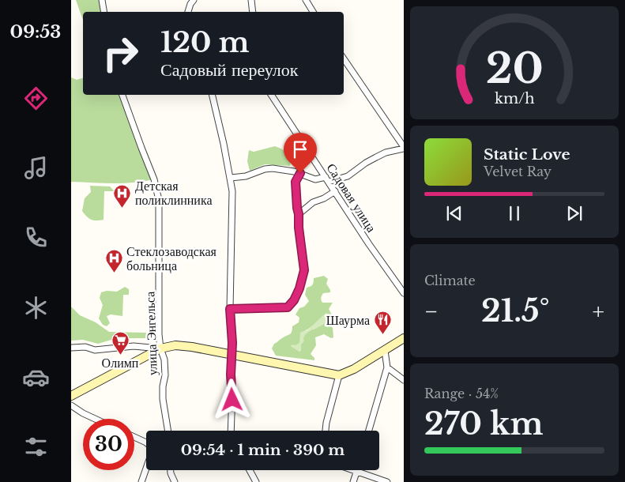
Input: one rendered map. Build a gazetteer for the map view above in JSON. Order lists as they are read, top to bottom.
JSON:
{
  "streets": {
    "street": ["Садовая улица", "улица Энгельса"]
  },
  "places": {
    "hospital": ["Детская поликлинника", "Стеклозаводская больница"],
    "restaurant": ["Шаурма"],
    "supermarket": ["Олимп"]
  },
  "page": {
    "tabs": "09:53",
    "turn": ["120 m", "Садовый переулок"],
    "song": ["Static Love", "Velvet Ray"],
    "tile": [
      "Climate",
      ["Range · 54%", "270 km"]
    ],
    "heat": ["−", "21.5°", "+"],
    "limit": "30",
    "trip": "09:54 · 1 min · 390 m",
    "gauge": ["20", "km/h"]
  }
}
